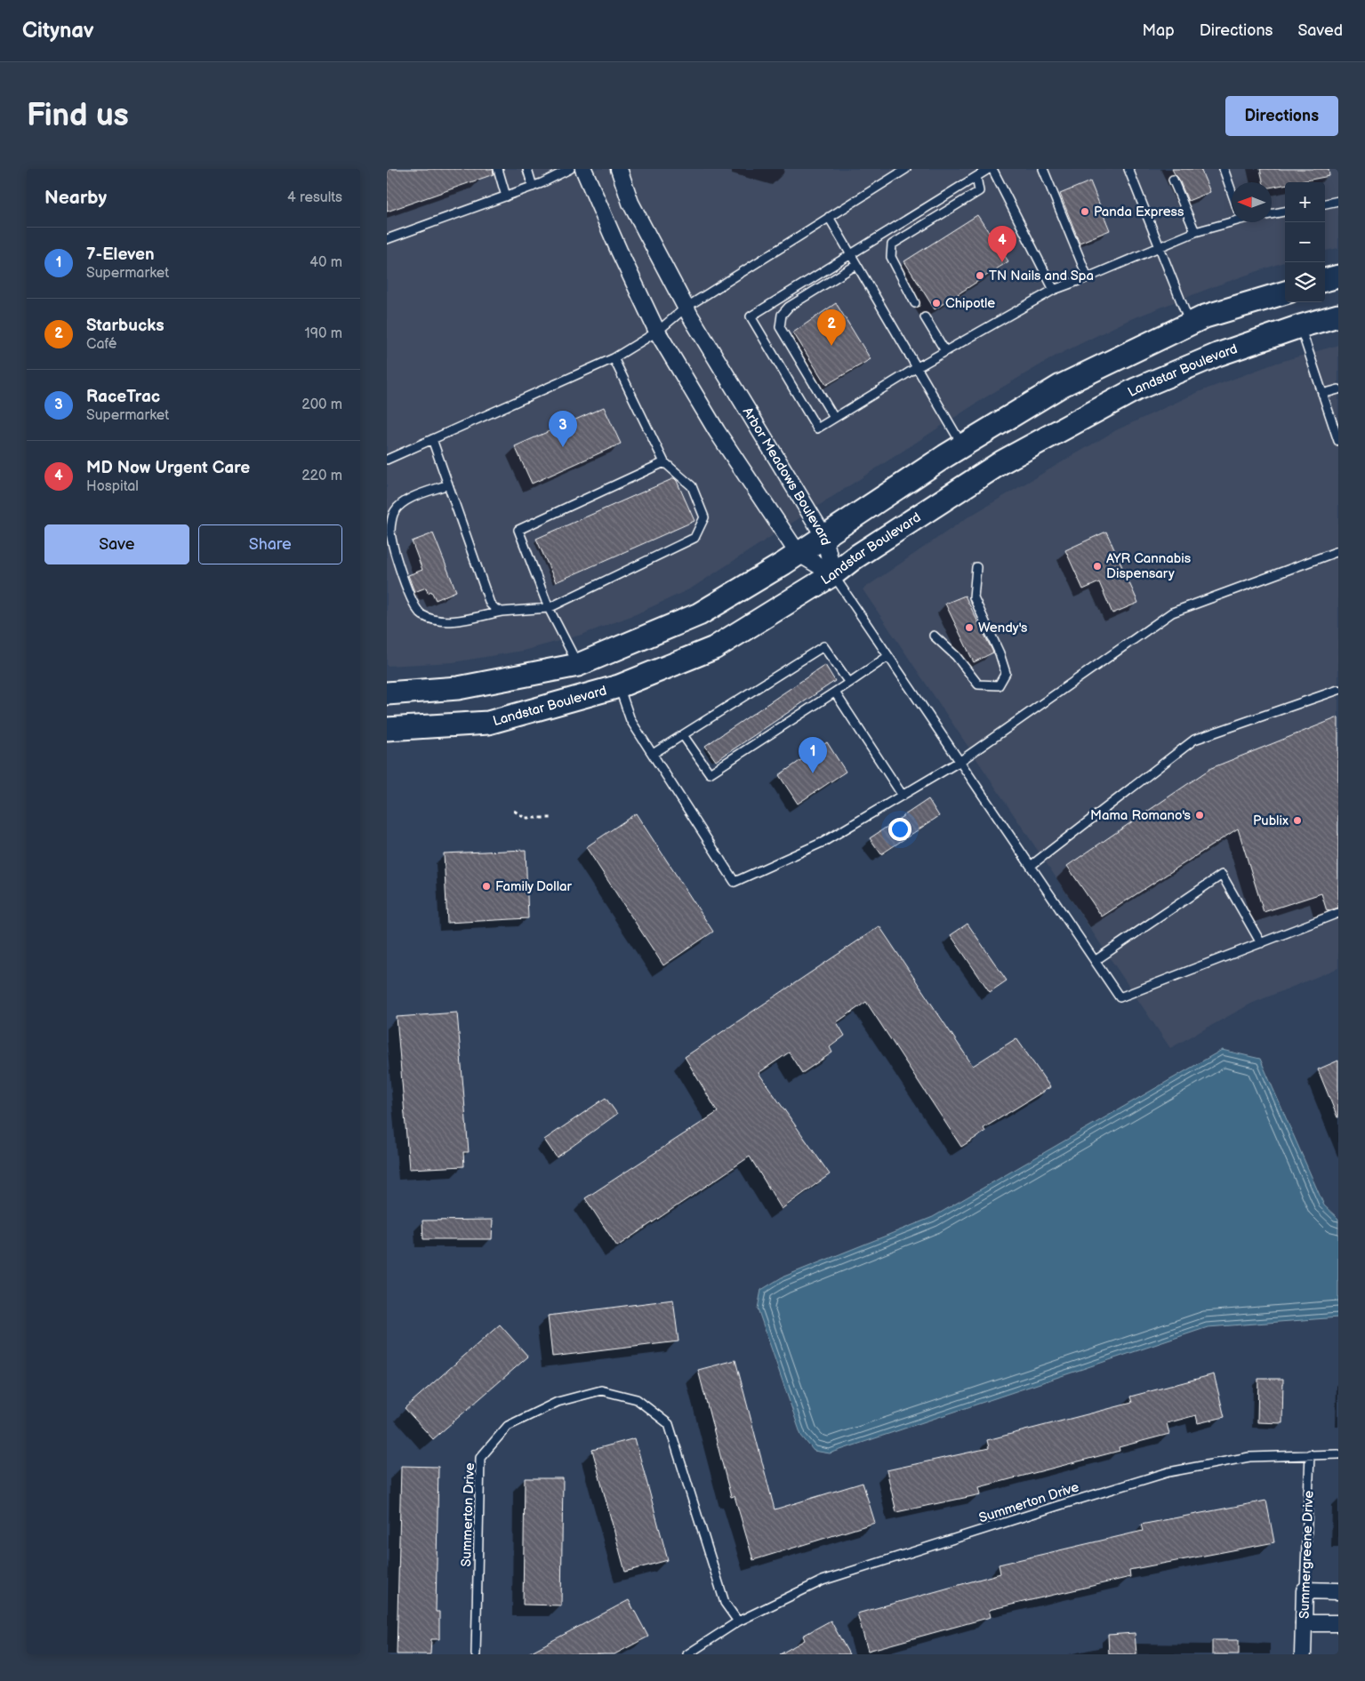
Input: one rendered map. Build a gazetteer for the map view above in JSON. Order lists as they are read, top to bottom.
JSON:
{
  "streets": {
    "main road": ["Landstar Boulevard"],
    "street": ["Arbor Meadows Boulevard", "Summergreene Drive"],
    "lane": ["Summerton Drive"]
  },
  "crossings": [
    ["Landstar Boulevard", "Arbor Meadows Boulevard"],
    ["Summerton Drive", "Summergreene Drive"]
  ],
  "places": [
    "Panda Express",
    "TN Nails and Spa",
    "Chipotle",
    "AYR Cannabis Dispensary",
    "Wendy's",
    "Mama Romano's",
    "Publix",
    "Family Dollar"
  ],
  "north": "left",
  "page": {
    "header": "Citynav",
    "nav": ["Map", "Directions", "Saved"],
    "buttons": [
      "Directions",
      ["Save", "Share"]
    ],
    "title": "Find us",
    "heading": ["Nearby", "4 results"],
    "map_buttons": ["+", "−"],
    "pins": [
      "4",
      "2",
      "3",
      "1"
    ],
    "list": [
      {
        "mark": "1",
        "name": "7-Eleven",
        "note": "Supermarket",
        "value": "40 m"
      },
      {
        "mark": "2",
        "name": "Starbucks",
        "note": "Café",
        "value": "190 m"
      },
      {
        "mark": "3",
        "name": "RaceTrac",
        "note": "Supermarket",
        "value": "200 m"
      },
      {
        "mark": "4",
        "name": "MD Now Urgent Care",
        "note": "Hospital",
        "value": "220 m"
      }
    ]
  }
}
